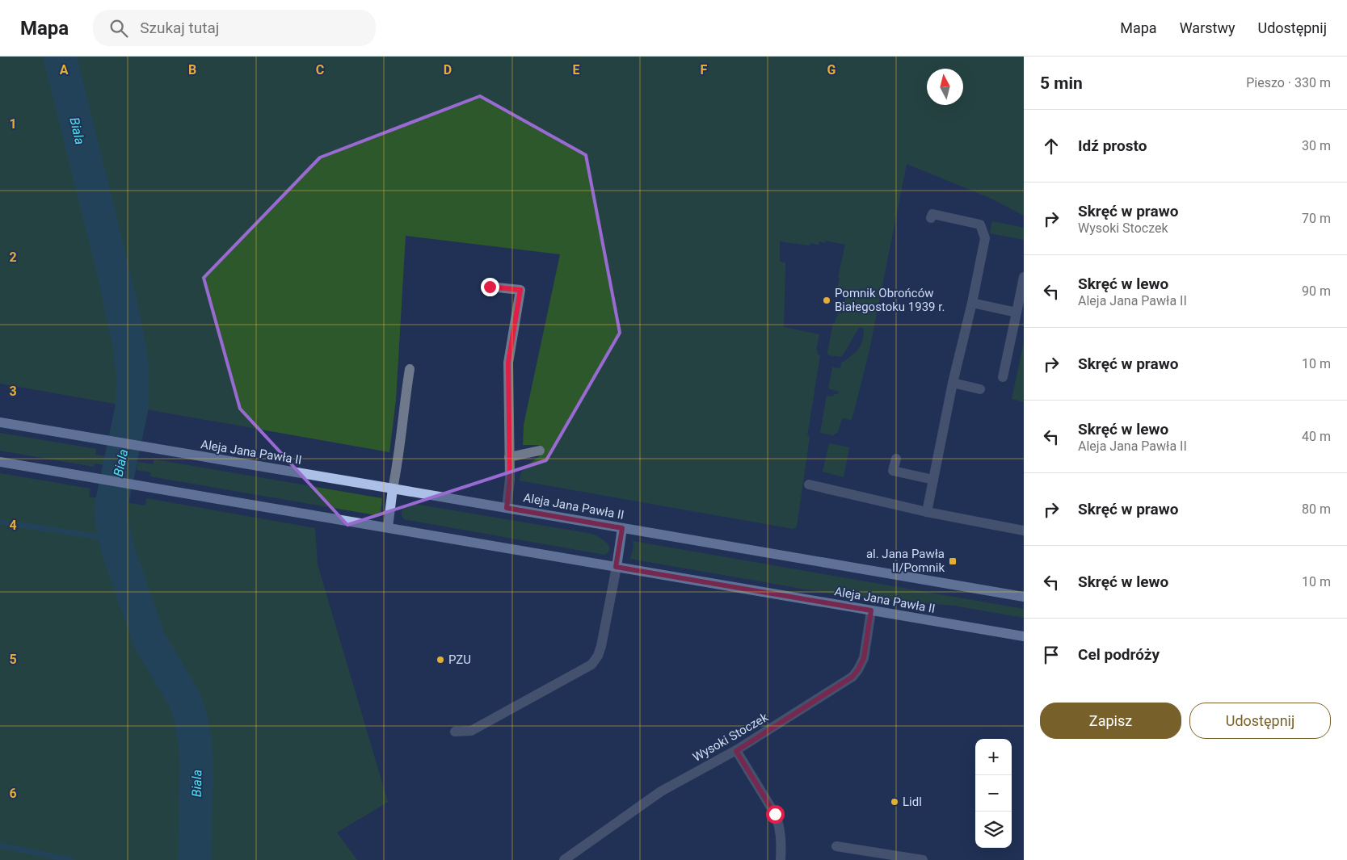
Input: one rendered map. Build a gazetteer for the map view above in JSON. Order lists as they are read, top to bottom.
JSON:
{
  "streets": {
    "main road": ["Aleja Jana Pawła II"],
    "street": ["Wysoki Stoczek"]
  },
  "crossings": [
    ["Aleja Jana Pawła II", "Wysoki Stoczek"]
  ],
  "water": ["Biala"],
  "places": {
    "other": ["Pomnik Obrońców Białegostoku 1939 r.", "PZU", "Lidl"],
    "transit": ["al. Jana Pawła II/Pomnik"]
  },
  "north": "top",
  "page": {
    "header": "Mapa",
    "search": "Szukaj tutaj",
    "nav": ["Mapa", "Warstwy", "Udostępnij"],
    "heading": ["5 min", "Pieszo · 330 m"],
    "list": [
      ["Idź prosto", "30 m"],
      ["Skręć w prawo", "Wysoki Stoczek", "70 m"],
      ["Skręć w lewo", "Aleja Jana Pawła II", "90 m"],
      ["Skręć w prawo", "10 m"],
      ["Skręć w lewo", "Aleja Jana Pawła II", "40 m"],
      ["Skręć w prawo", "80 m"],
      ["Skręć w lewo", "10 m"],
      "Cel podróży"
    ],
    "buttons": ["Zapisz", "Udostępnij"],
    "map_buttons": ["+", "−"]
  },
  "grid": {
    "columns": [
      "A",
      "B",
      "C",
      "D",
      "E",
      "F",
      "G"
    ],
    "rows": [
      "1",
      "2",
      "3",
      "4",
      "5",
      "6"
    ]
  }
}
